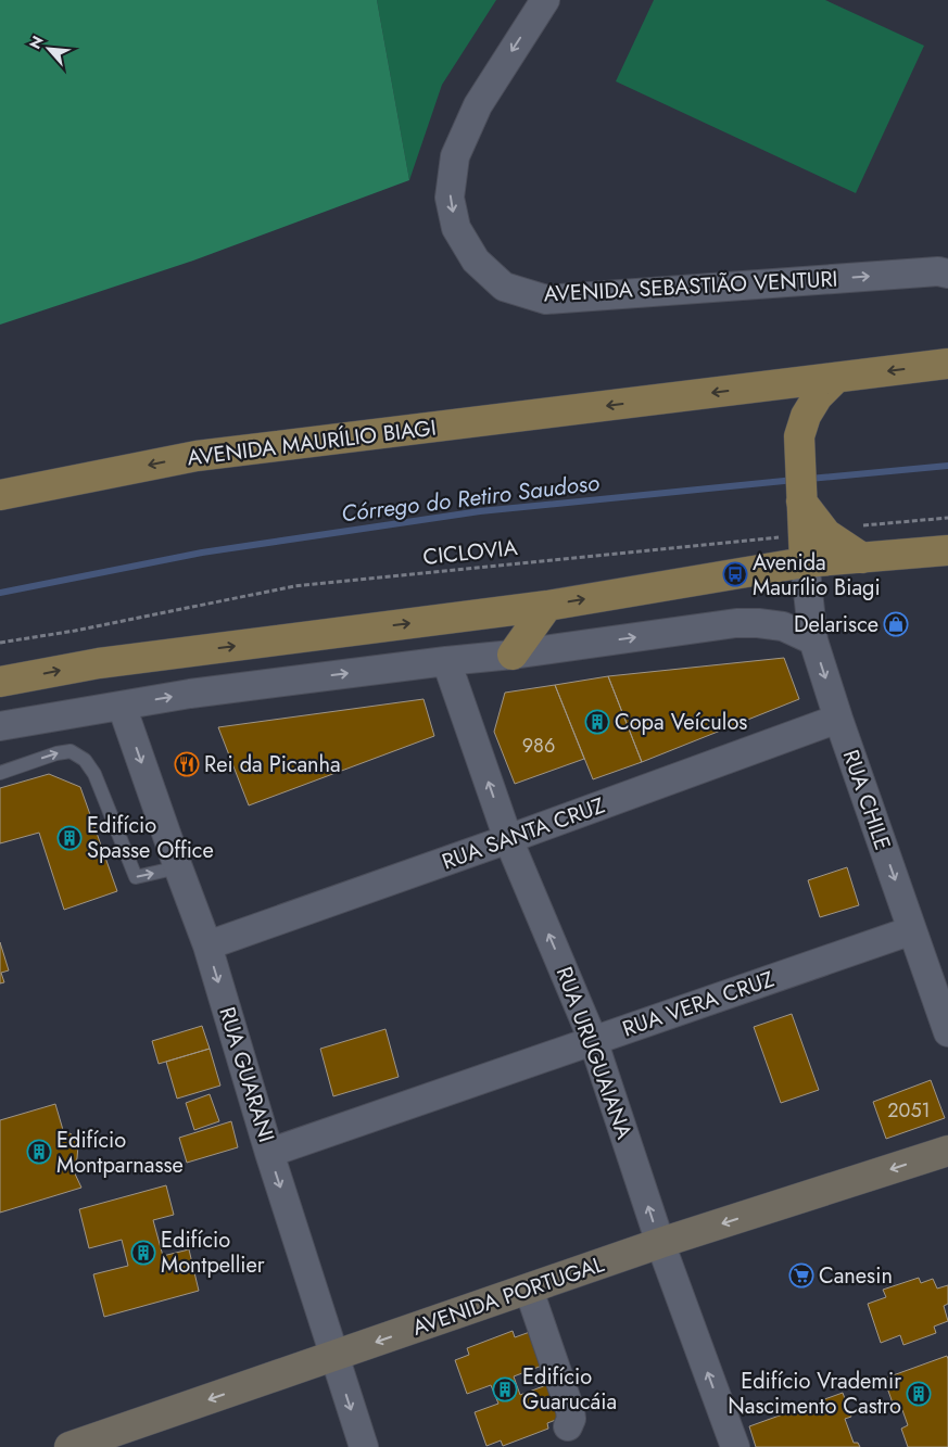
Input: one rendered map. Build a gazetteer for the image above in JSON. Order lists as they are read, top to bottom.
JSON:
{
  "streets": {
    "main road": ["AVENIDA MAURÍLIO BIAGI", "AVENIDA PORTUGAL"],
    "street": [
      "AVENIDA SEBASTIÃO VENTURI",
      "RUA CHILE",
      "RUA SANTA CRUZ",
      "RUA VERA CRUZ",
      "RUA URUGUAIANA",
      "RUA GUARANI"
    ],
    "path": ["CICLOVIA"]
  },
  "crossings": [
    ["CICLOVIA", "RUA CHILE"],
    ["RUA CHILE", "RUA SANTA CRUZ"],
    ["RUA CHILE", "RUA VERA CRUZ"],
    ["RUA SANTA CRUZ", "RUA URUGUAIANA"],
    ["RUA SANTA CRUZ", "RUA GUARANI"],
    ["RUA VERA CRUZ", "RUA URUGUAIANA"],
    ["RUA VERA CRUZ", "RUA GUARANI"],
    ["RUA URUGUAIANA", "AVENIDA PORTUGAL"],
    ["RUA GUARANI", "AVENIDA PORTUGAL"]
  ],
  "one_way": [
    "RUA CHILE",
    "RUA URUGUAIANA",
    "RUA GUARANI",
    "AVENIDA PORTUGAL"
  ],
  "water": ["Córrego do Retiro Saudoso"],
  "places": {
    "bus stop": ["Avenida Maurílio Biagi"],
    "shop": ["Delarisce"],
    "building": [
      "Copa Veículos",
      "Edifício Spasse Office",
      "Edifício Montparnasse",
      "Edifício Montpellier",
      "Edifício Guarucáia",
      "Edifício Vrademir Nascimento Castro"
    ],
    "restaurant": ["Rei da Picanha"],
    "supermarket": ["Canesin"]
  },
  "house_numbers": ["986", "2051"],
  "north": "top left"
}
